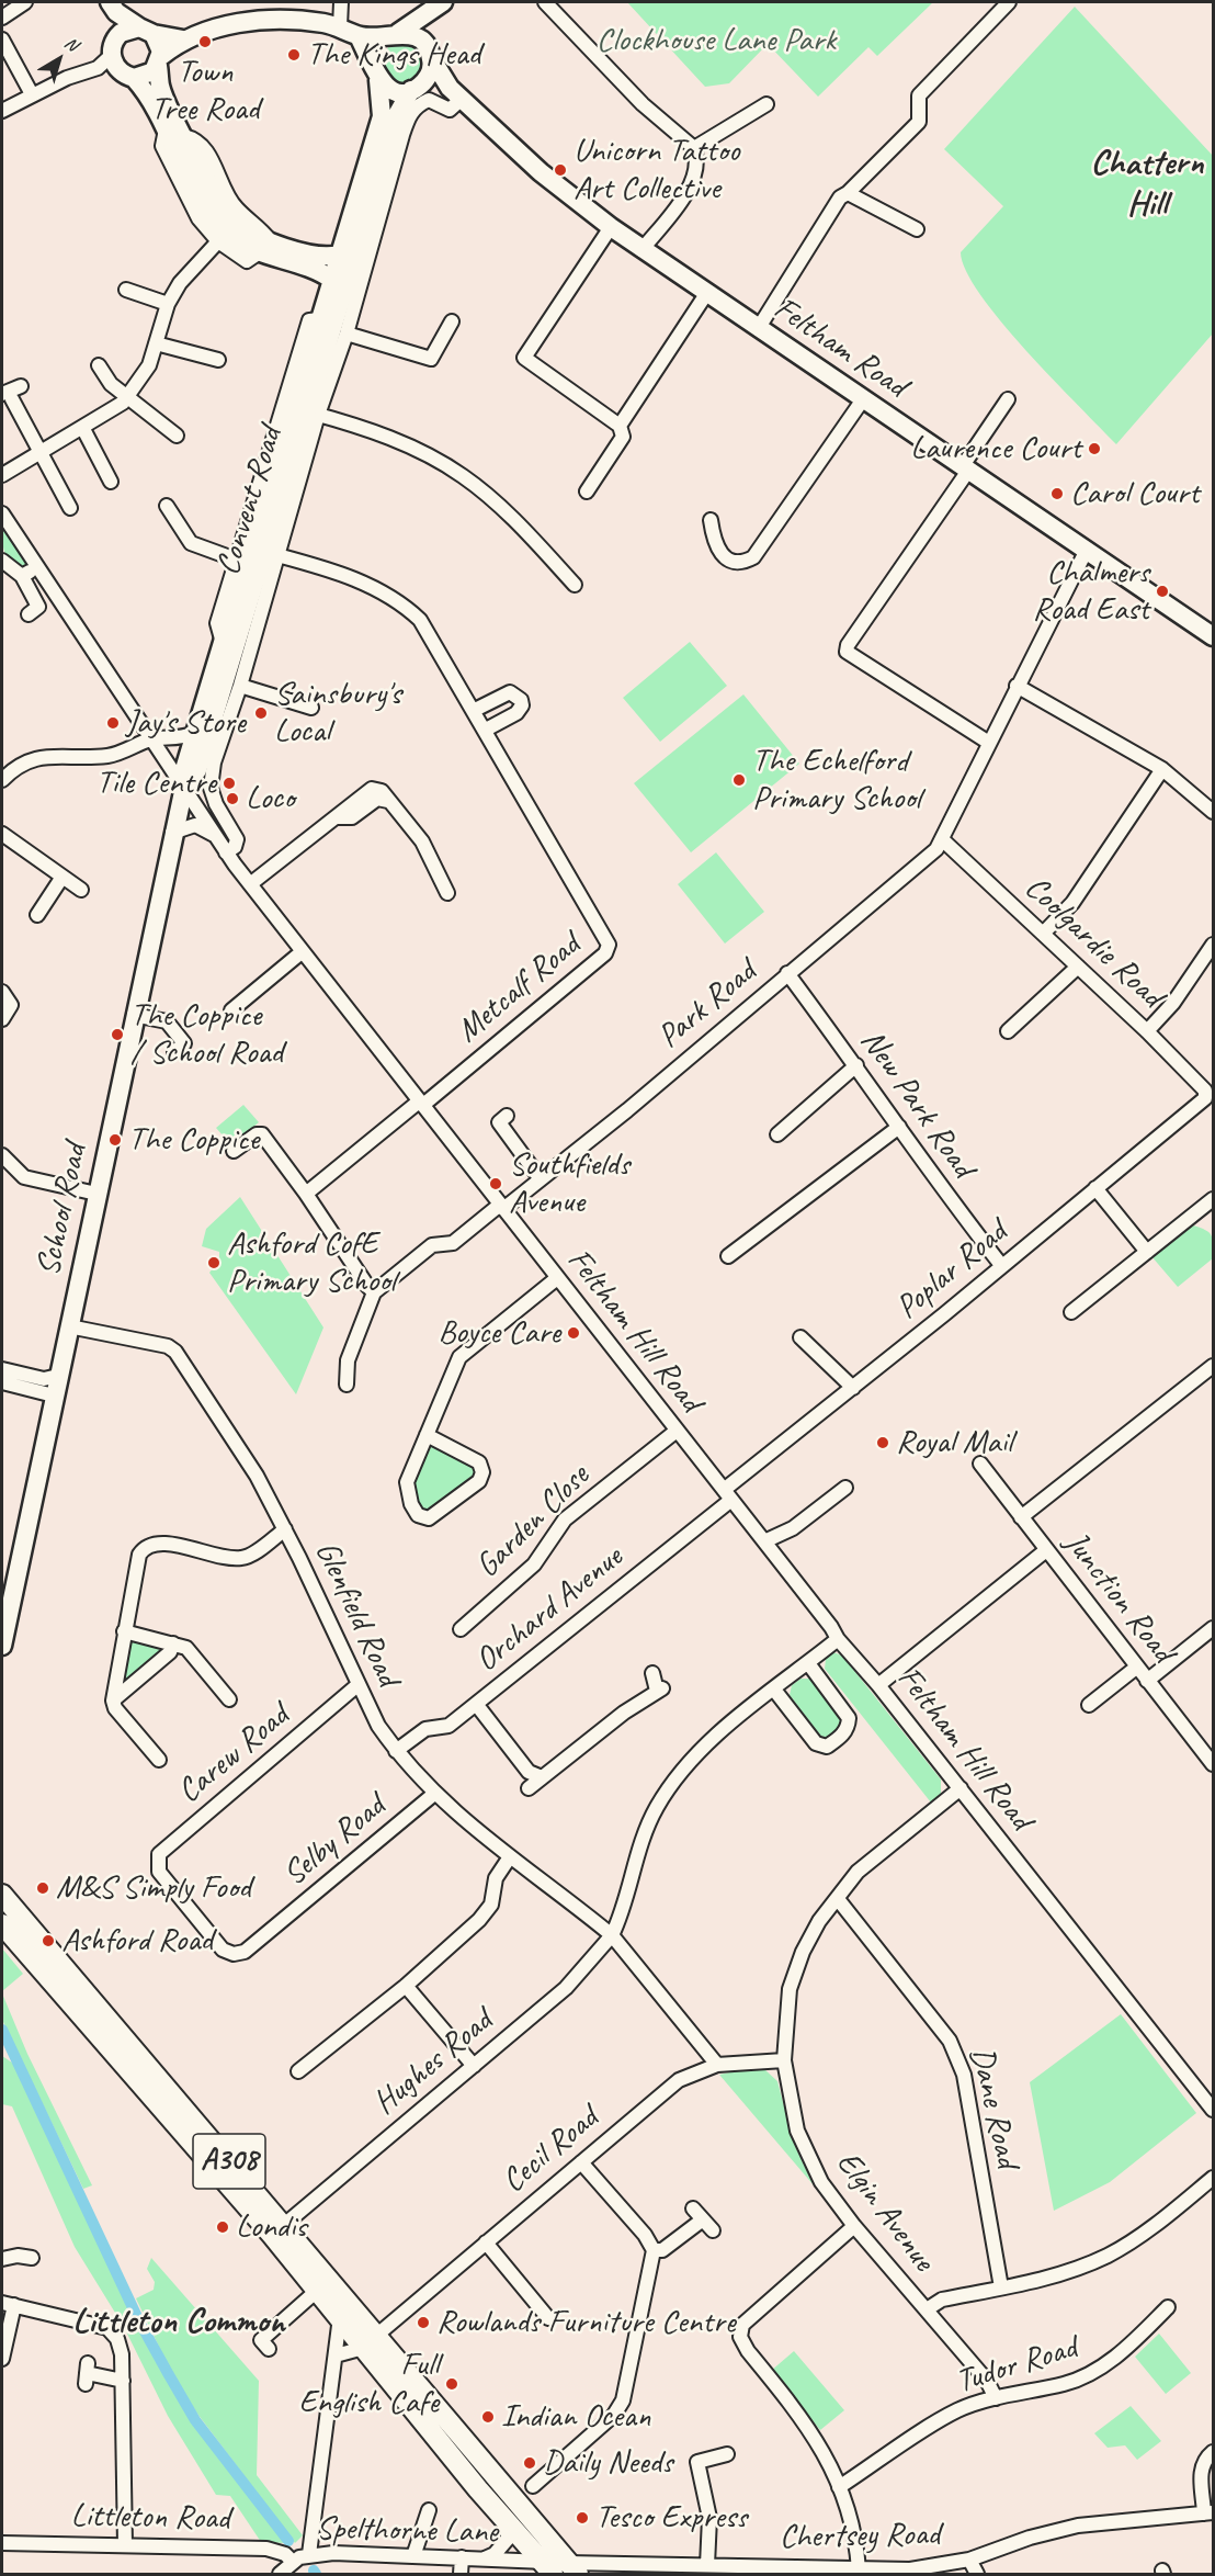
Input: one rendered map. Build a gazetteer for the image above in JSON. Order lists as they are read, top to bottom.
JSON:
{
  "streets": {
    "highway": ["A308"],
    "main road": ["Feltham Road", "Convent Road", "School Road"],
    "street": [
      "Coolgardie Road",
      "Metcalf Road",
      "Park Road",
      "New Park Road",
      "Poplar Road",
      "Feltham Hill Road",
      "Garden Close",
      "Junction Road",
      "Orchard Avenue",
      "Glenfield Road",
      "Carew Road",
      "Selby Road",
      "Hughes Road",
      "Dane Road",
      "Cecil Road",
      "Elgin Avenue",
      "Tudor Road",
      "Littleton Road",
      "Spelthorne Lane",
      "Chertsey Road"
    ]
  },
  "crossings": [
    ["Feltham Road", "Convent Road"],
    ["Convent Road", "Metcalf Road"],
    ["Convent Road", "School Road"],
    ["Convent Road", "Feltham Hill Road"],
    ["Coolgardie Road", "Park Road"],
    ["Coolgardie Road", "Poplar Road"],
    ["Metcalf Road", "Feltham Hill Road"],
    ["Park Road", "New Park Road"],
    ["Park Road", "Feltham Hill Road"],
    ["New Park Road", "Poplar Road"],
    ["School Road", "Feltham Hill Road"],
    ["School Road", "Glenfield Road"],
    ["Poplar Road", "Feltham Hill Road"],
    ["Poplar Road", "Orchard Avenue"],
    ["Feltham Hill Road", "Garden Close"],
    ["Feltham Hill Road", "Orchard Avenue"],
    ["Feltham Hill Road", "Hughes Road"],
    ["Feltham Hill Road", "Elgin Avenue"],
    ["Orchard Avenue", "Glenfield Road"],
    ["Glenfield Road", "Carew Road"],
    ["Glenfield Road", "Selby Road"],
    ["Glenfield Road", "Hughes Road"],
    ["Glenfield Road", "Cecil Road"],
    ["Carew Road", "Selby Road"],
    ["Hughes Road", "A308"],
    ["Dane Road", "Elgin Avenue"],
    ["Cecil Road", "A308"],
    ["Cecil Road", "Elgin Avenue"],
    ["A308", "Spelthorne Lane"],
    ["A308", "Chertsey Road"],
    ["Elgin Avenue", "Tudor Road"],
    ["Littleton Road", "Spelthorne Lane"],
    ["Spelthorne Lane", "Chertsey Road"]
  ],
  "districts": ["Chattern Hill", "Littleton Common"],
  "parks": ["Clockhouse Lane Park"],
  "places": [
    "Town Tree Road",
    "The Kings Head",
    "Unicorn Tattoo Art Collective",
    "Laurence Court",
    "Carol Court",
    "Chalmers Road East",
    "Sainsbury's Local",
    "Jay's Store",
    "The Echelford Primary School",
    "Tile Centre",
    "Loco",
    "The Coppice / School Road",
    "The Coppice",
    "Southfields Avenue",
    "Ashford CofE Primary School",
    "Boyce Care",
    "Royal Mail",
    "M&S Simply Food",
    "Ashford Road",
    "Londis",
    "Rowlands Furniture Centre",
    "Full English Cafe",
    "Indian Ocean",
    "Daily Needs",
    "Tesco Express"
  ],
  "north": "top right"
}
